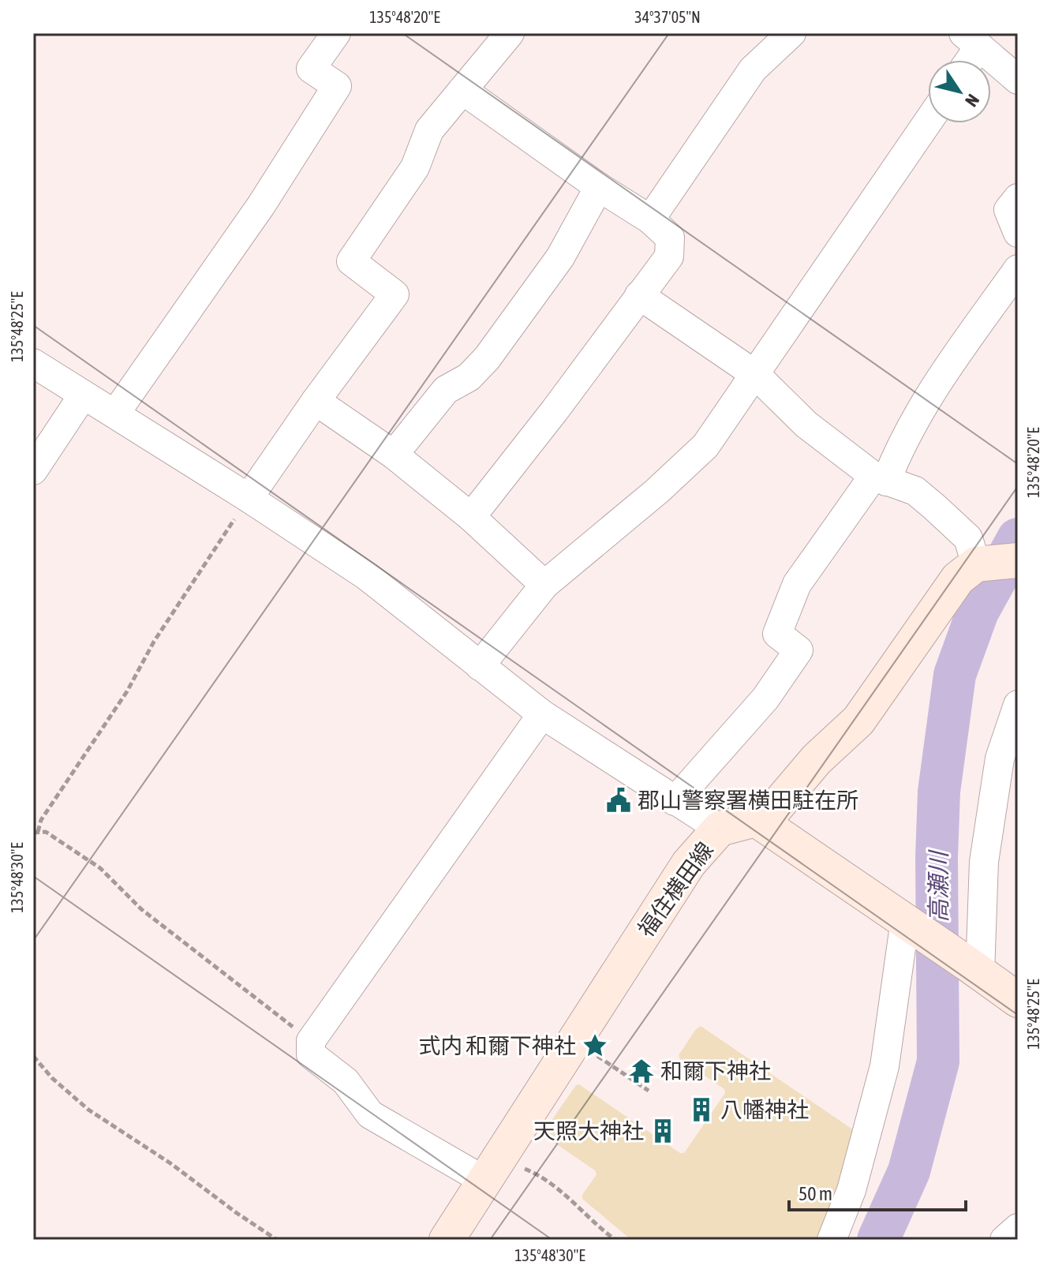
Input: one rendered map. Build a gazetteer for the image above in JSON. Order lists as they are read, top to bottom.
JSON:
{
  "streets": {
    "main road": ["福住横田線"]
  },
  "water": ["高瀬川"],
  "places": {
    "public building": ["郡山警察署横田駐在所"],
    "place": ["式内 和爾下神社"],
    "temple": ["和爾下神社"],
    "building": ["八幡神社", "天照大神社"]
  },
  "scale_bar": "50 m",
  "north": "bottom right",
  "coordinates": [
    "135°48'20\"E",
    "34°37'05\"N",
    "135°48'25\"E",
    "135°48'30\"E"
  ]
}
